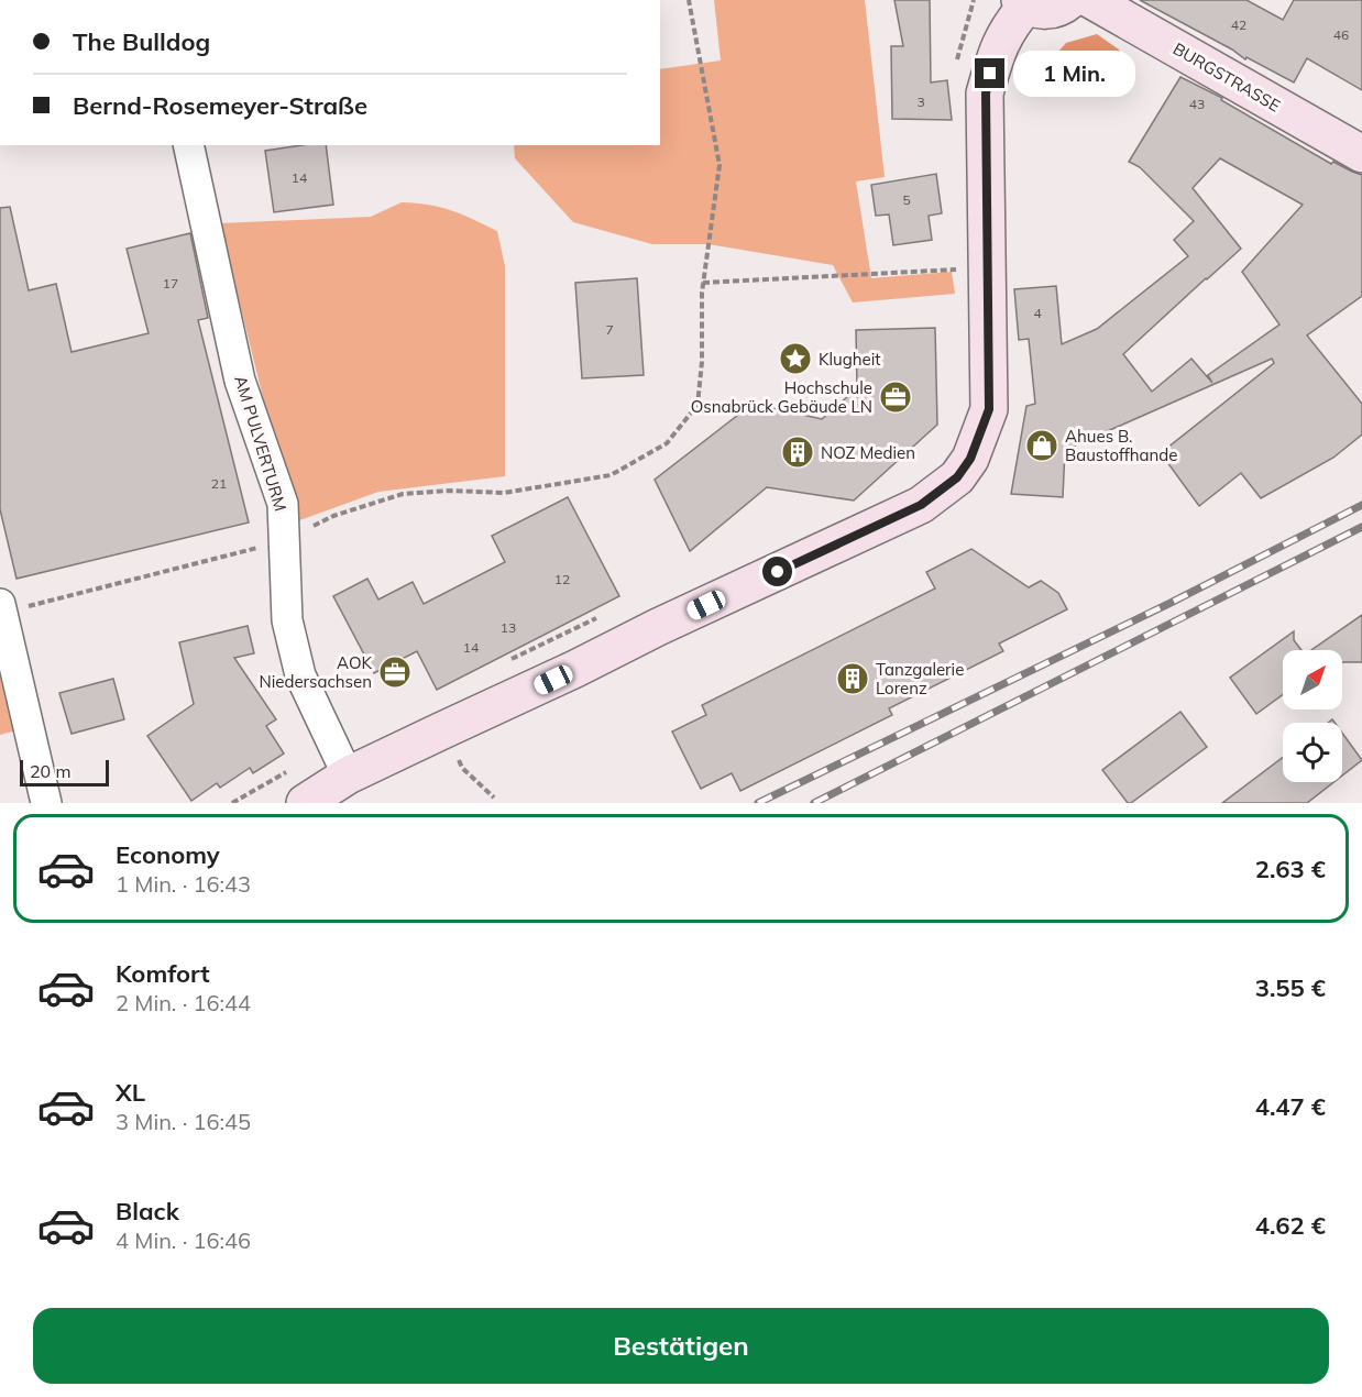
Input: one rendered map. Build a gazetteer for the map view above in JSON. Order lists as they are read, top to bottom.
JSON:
{
  "streets": {
    "street": ["BURGSTRASSE", "AM PULVERTURM"]
  },
  "places": {
    "place": ["Klugheit"],
    "office": ["Hochschule Osnabrück Gebäude LN", "AOK Niedersachsen"],
    "shop": ["Ahues B. Baustoffhande"],
    "building": ["NOZ Medien", "Tanzgalerie Lorenz"]
  },
  "house_numbers": [
    "42",
    "46",
    "3",
    "43",
    "14",
    "5",
    "17",
    "4",
    "7",
    "21",
    "12",
    "13",
    "14"
  ],
  "scale_bar": "20 m",
  "north": "top right",
  "page": {
    "banner": ["The Bulldog", "Bernd-Rosemeyer-Straße"],
    "bubble": "1 Min.",
    "scale": "20 m",
    "list": [
      {
        "name": "Economy",
        "note": "1 Min. · 16:43",
        "value": "2.63 €"
      },
      {
        "name": "Komfort",
        "note": "2 Min. · 16:44",
        "value": "3.55 €"
      },
      {
        "name": "XL",
        "note": "3 Min. · 16:45",
        "value": "4.47 €"
      },
      {
        "name": "Black",
        "note": "4 Min. · 16:46",
        "value": "4.62 €"
      }
    ],
    "buttons": "Bestätigen"
  }
}
